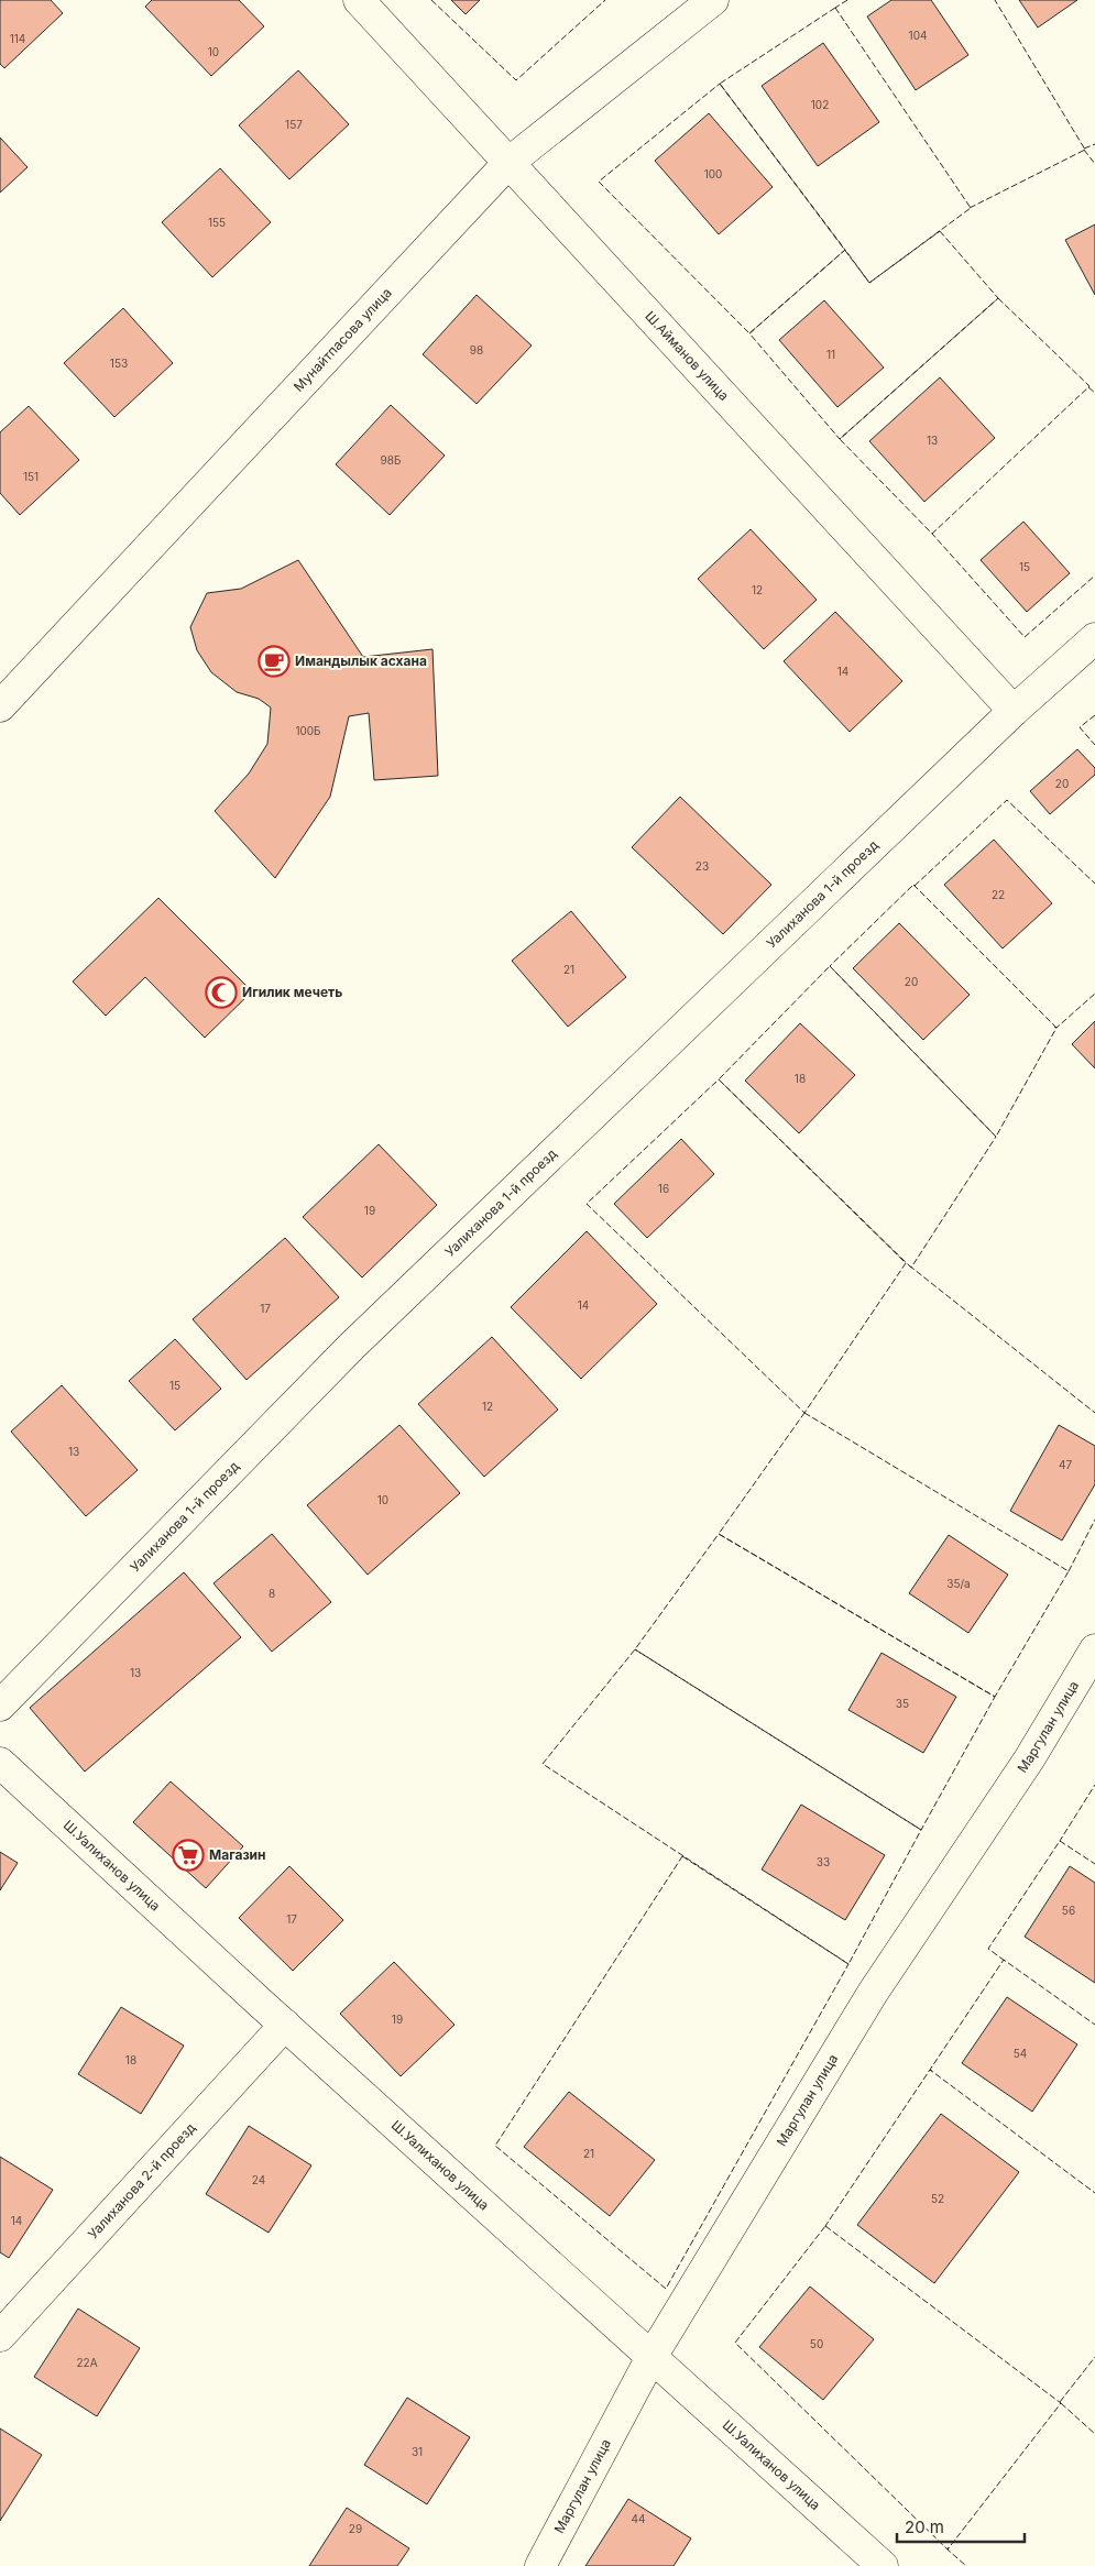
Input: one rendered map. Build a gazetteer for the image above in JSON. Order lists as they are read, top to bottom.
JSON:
{
  "streets": {
    "street": [
      "Мунайтпасова улица",
      "Ш.Айманов улица",
      "Уалиханова 1-й проезд",
      "Маргулан улица",
      "Ш.Уалиханов улица",
      "Уалиханова 2-й проезд"
    ]
  },
  "crossings": [
    ["Мунайтпасова улица", "Ш.Айманов улица"],
    ["Ш.Айманов улица", "Уалиханова 1-й проезд"],
    ["Маргулан улица", "Ш.Уалиханов улица"],
    ["Ш.Уалиханов улица", "Уалиханова 2-й проезд"]
  ],
  "places": {
    "cafe": ["Имандылык асхана"],
    "mosque": ["Игилик мечеть"],
    "supermarket": ["Магазин"]
  },
  "house_numbers": [
    "104",
    "114",
    "10",
    "102",
    "157",
    "100",
    "155",
    "98",
    "11",
    "153",
    "13",
    "98Б",
    "151",
    "15",
    "12",
    "14",
    "100Б",
    "20",
    "23",
    "22",
    "21",
    "20",
    "18",
    "16",
    "19",
    "14",
    "17",
    "15",
    "12",
    "13",
    "47",
    "10",
    "35/а",
    "8",
    "13",
    "35",
    "33",
    "56",
    "17",
    "19",
    "54",
    "18",
    "21",
    "24",
    "52",
    "14",
    "50",
    "22А",
    "31",
    "44",
    "29"
  ],
  "scale_bar": "20 m"
}
